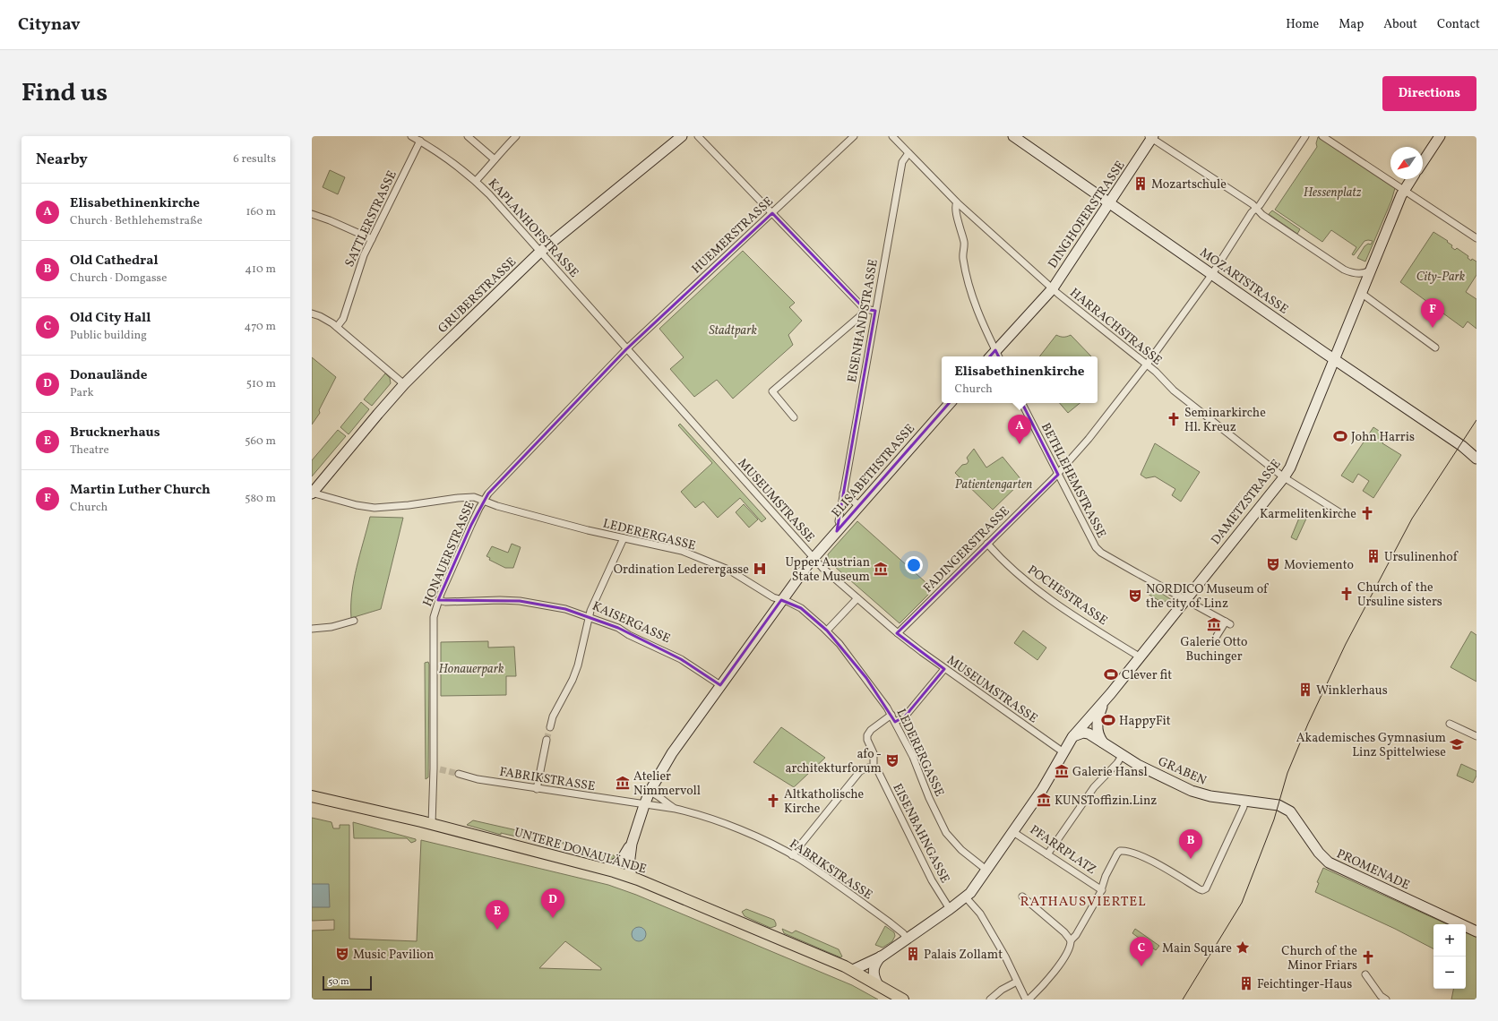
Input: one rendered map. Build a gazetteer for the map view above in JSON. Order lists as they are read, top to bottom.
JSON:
{
  "streets": {
    "main road": [
      "DINGHOFERSTRASSE",
      "MOZARTSTRASSE",
      "GRUBERSTRASSE",
      "ELISABETHSTRASSE",
      "DAMETZSTRASSE",
      "GRABEN",
      "PFARRPLATZ",
      "UNTERE DONAULÄNDE",
      "PROMENADE"
    ],
    "street": [
      "SATTLERSTRASSE",
      "KAPLANHOFSTRASSE",
      "HUEMERSTRASSE",
      "EISENHANDSTRASSE",
      "HARRACHSTRASSE",
      "BETHLEHEMSTRASSE",
      "MUSEUMSTRASSE",
      "LEDERERGASSE",
      "FADINGERSTRASSE",
      "HONAUERSTRASSE",
      "POCHESTRASSE",
      "KAISERGASSE",
      "FABRIKSTRASSE",
      "EISENBAHNGASSE"
    ]
  },
  "crossings": [
    ["DINGHOFERSTRASSE", "MOZARTSTRASSE"],
    ["DINGHOFERSTRASSE", "HARRACHSTRASSE"],
    ["SATTLERSTRASSE", "KAPLANHOFSTRASSE"],
    ["KAPLANHOFSTRASSE", "HUEMERSTRASSE"],
    ["KAPLANHOFSTRASSE", "GRUBERSTRASSE"],
    ["KAPLANHOFSTRASSE", "MUSEUMSTRASSE"],
    ["KAPLANHOFSTRASSE", "HONAUERSTRASSE"],
    ["HUEMERSTRASSE", "MUSEUMSTRASSE"],
    ["HUEMERSTRASSE", "HONAUERSTRASSE"],
    ["MOZARTSTRASSE", "DAMETZSTRASSE"],
    ["MOZARTSTRASSE", "FADINGERSTRASSE"],
    ["GRUBERSTRASSE", "LEDERERGASSE"],
    ["EISENHANDSTRASSE", "HARRACHSTRASSE"],
    ["EISENHANDSTRASSE", "ELISABETHSTRASSE"],
    ["HARRACHSTRASSE", "DAMETZSTRASSE"],
    ["HARRACHSTRASSE", "FADINGERSTRASSE"],
    ["ELISABETHSTRASSE", "MUSEUMSTRASSE"],
    ["BETHLEHEMSTRASSE", "DAMETZSTRASSE"],
    ["BETHLEHEMSTRASSE", "FADINGERSTRASSE"],
    ["MUSEUMSTRASSE", "FADINGERSTRASSE"],
    ["MUSEUMSTRASSE", "HONAUERSTRASSE"],
    ["DAMETZSTRASSE", "POCHESTRASSE"],
    ["LEDERERGASSE", "HONAUERSTRASSE"],
    ["LEDERERGASSE", "PFARRPLATZ"],
    ["FADINGERSTRASSE", "POCHESTRASSE"],
    ["HONAUERSTRASSE", "KAISERGASSE"],
    ["HONAUERSTRASSE", "UNTERE DONAULÄNDE"],
    ["GRABEN", "PFARRPLATZ"],
    ["GRABEN", "PROMENADE"],
    ["FABRIKSTRASSE", "PFARRPLATZ"],
    ["EISENBAHNGASSE", "PFARRPLATZ"],
    ["PFARRPLATZ", "UNTERE DONAULÄNDE"]
  ],
  "districts": ["RATHAUSVIERTEL"],
  "parks": [
    "Hessenplatz",
    "City-Park",
    "Stadtpark",
    "Patientengarten",
    "Honauerpark"
  ],
  "places": {
    "building": [
      "Mozartschule",
      "Ursulinenhof",
      "Winklerhaus",
      "Palais Zollamt",
      "Feichtinger-Haus"
    ],
    "church": [
      "Seminarkirche Hl. Kreuz",
      "Karmelitenkirche",
      "Church of the Ursuline sisters",
      "Altkatholische Kirche",
      "Church of the Minor Friars"
    ],
    "sports": ["John Harris", "Clever fit", "HappyFit"],
    "theatre": [
      "Moviemento",
      "NORDICO Museum of the city of Linz",
      "afo - architekturforum",
      "Music Pavilion"
    ],
    "hospital": ["Ordination Lederergasse"],
    "museum": [
      "Upper Austrian State Museum",
      "Galerie Otto Buchinger",
      "Galerie Hansl",
      "Atelier Nimmervoll",
      "KUNSToffizin.Linz"
    ],
    "school or university": ["Akademisches Gymnasium Linz Spittelwiese"],
    "place": ["Main Square"]
  },
  "scale_bar": "50 m",
  "north": "bottom left",
  "page": {
    "header": "Citynav",
    "nav": [
      "Home",
      "Map",
      "About",
      "Contact"
    ],
    "title": "Find us",
    "buttons": "Directions",
    "heading": ["Nearby", "6 results"],
    "list": [
      {
        "mark": "A",
        "name": "Elisabethinenkirche",
        "note": "Church · Bethlehemstraße",
        "value": "160 m"
      },
      {
        "mark": "B",
        "name": "Old Cathedral",
        "note": "Church · Domgasse",
        "value": "410 m"
      },
      {
        "mark": "C",
        "name": "Old City Hall",
        "note": "Public building",
        "value": "470 m"
      },
      {
        "mark": "D",
        "name": "Donaulände",
        "note": "Park",
        "value": "510 m"
      },
      {
        "mark": "E",
        "name": "Brucknerhaus",
        "note": "Theatre",
        "value": "560 m"
      },
      {
        "mark": "F",
        "name": "Martin Luther Church",
        "note": "Church",
        "value": "580 m"
      }
    ],
    "pins": [
      "F",
      "A",
      "B",
      "D",
      "E",
      "C"
    ],
    "popup": ["Elisabethinenkirche", "Church"],
    "map_buttons": ["+", "−"],
    "scale": "50 m"
  }
}
